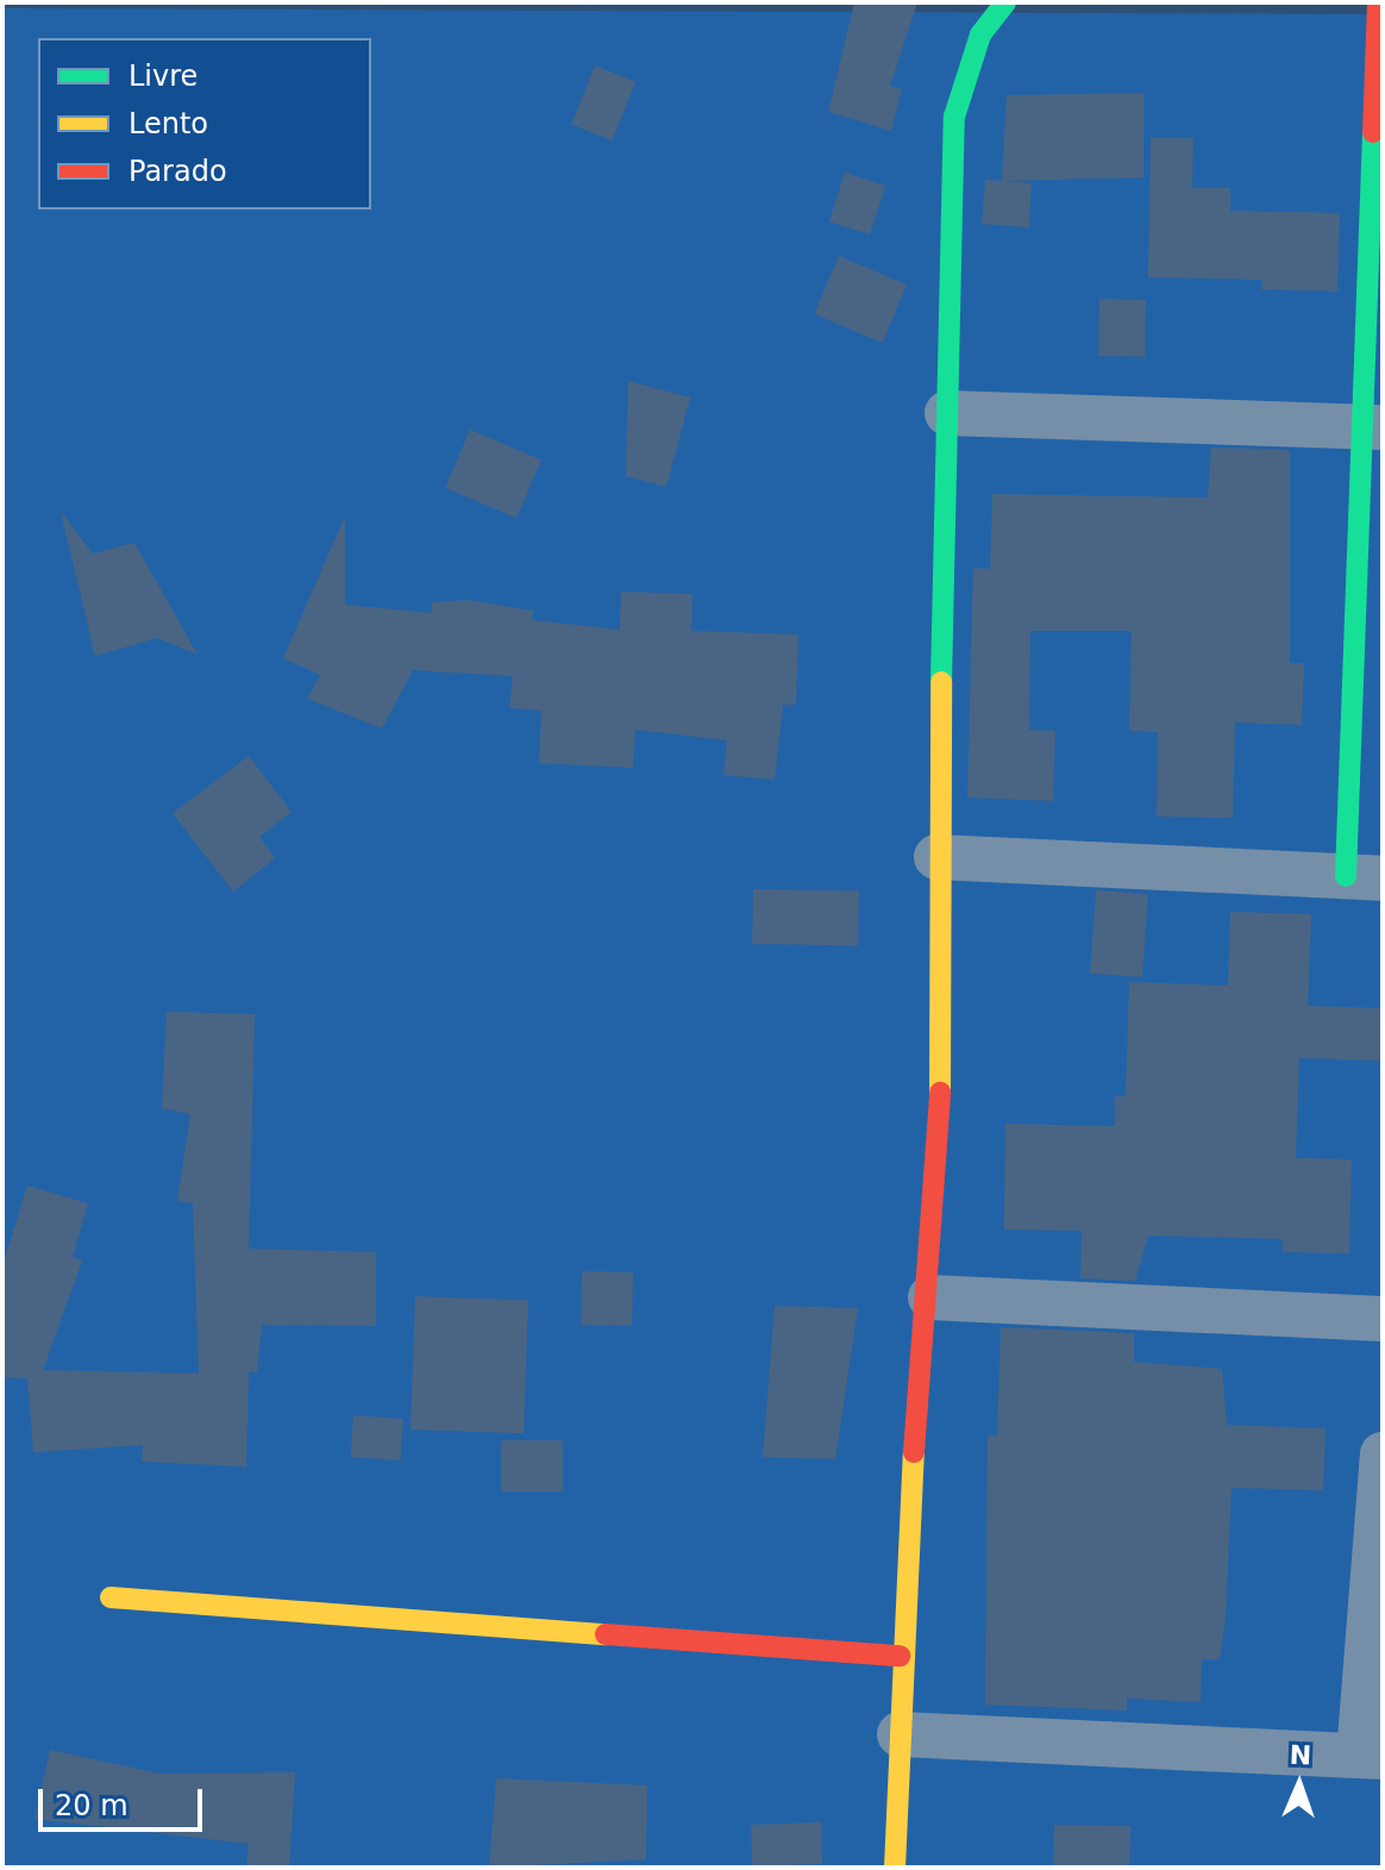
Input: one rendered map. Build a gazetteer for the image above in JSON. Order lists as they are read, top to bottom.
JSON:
{
  "legend": ["Livre", "Lento", "Parado"],
  "scale_bar": "20 m",
  "north": "top"
}
